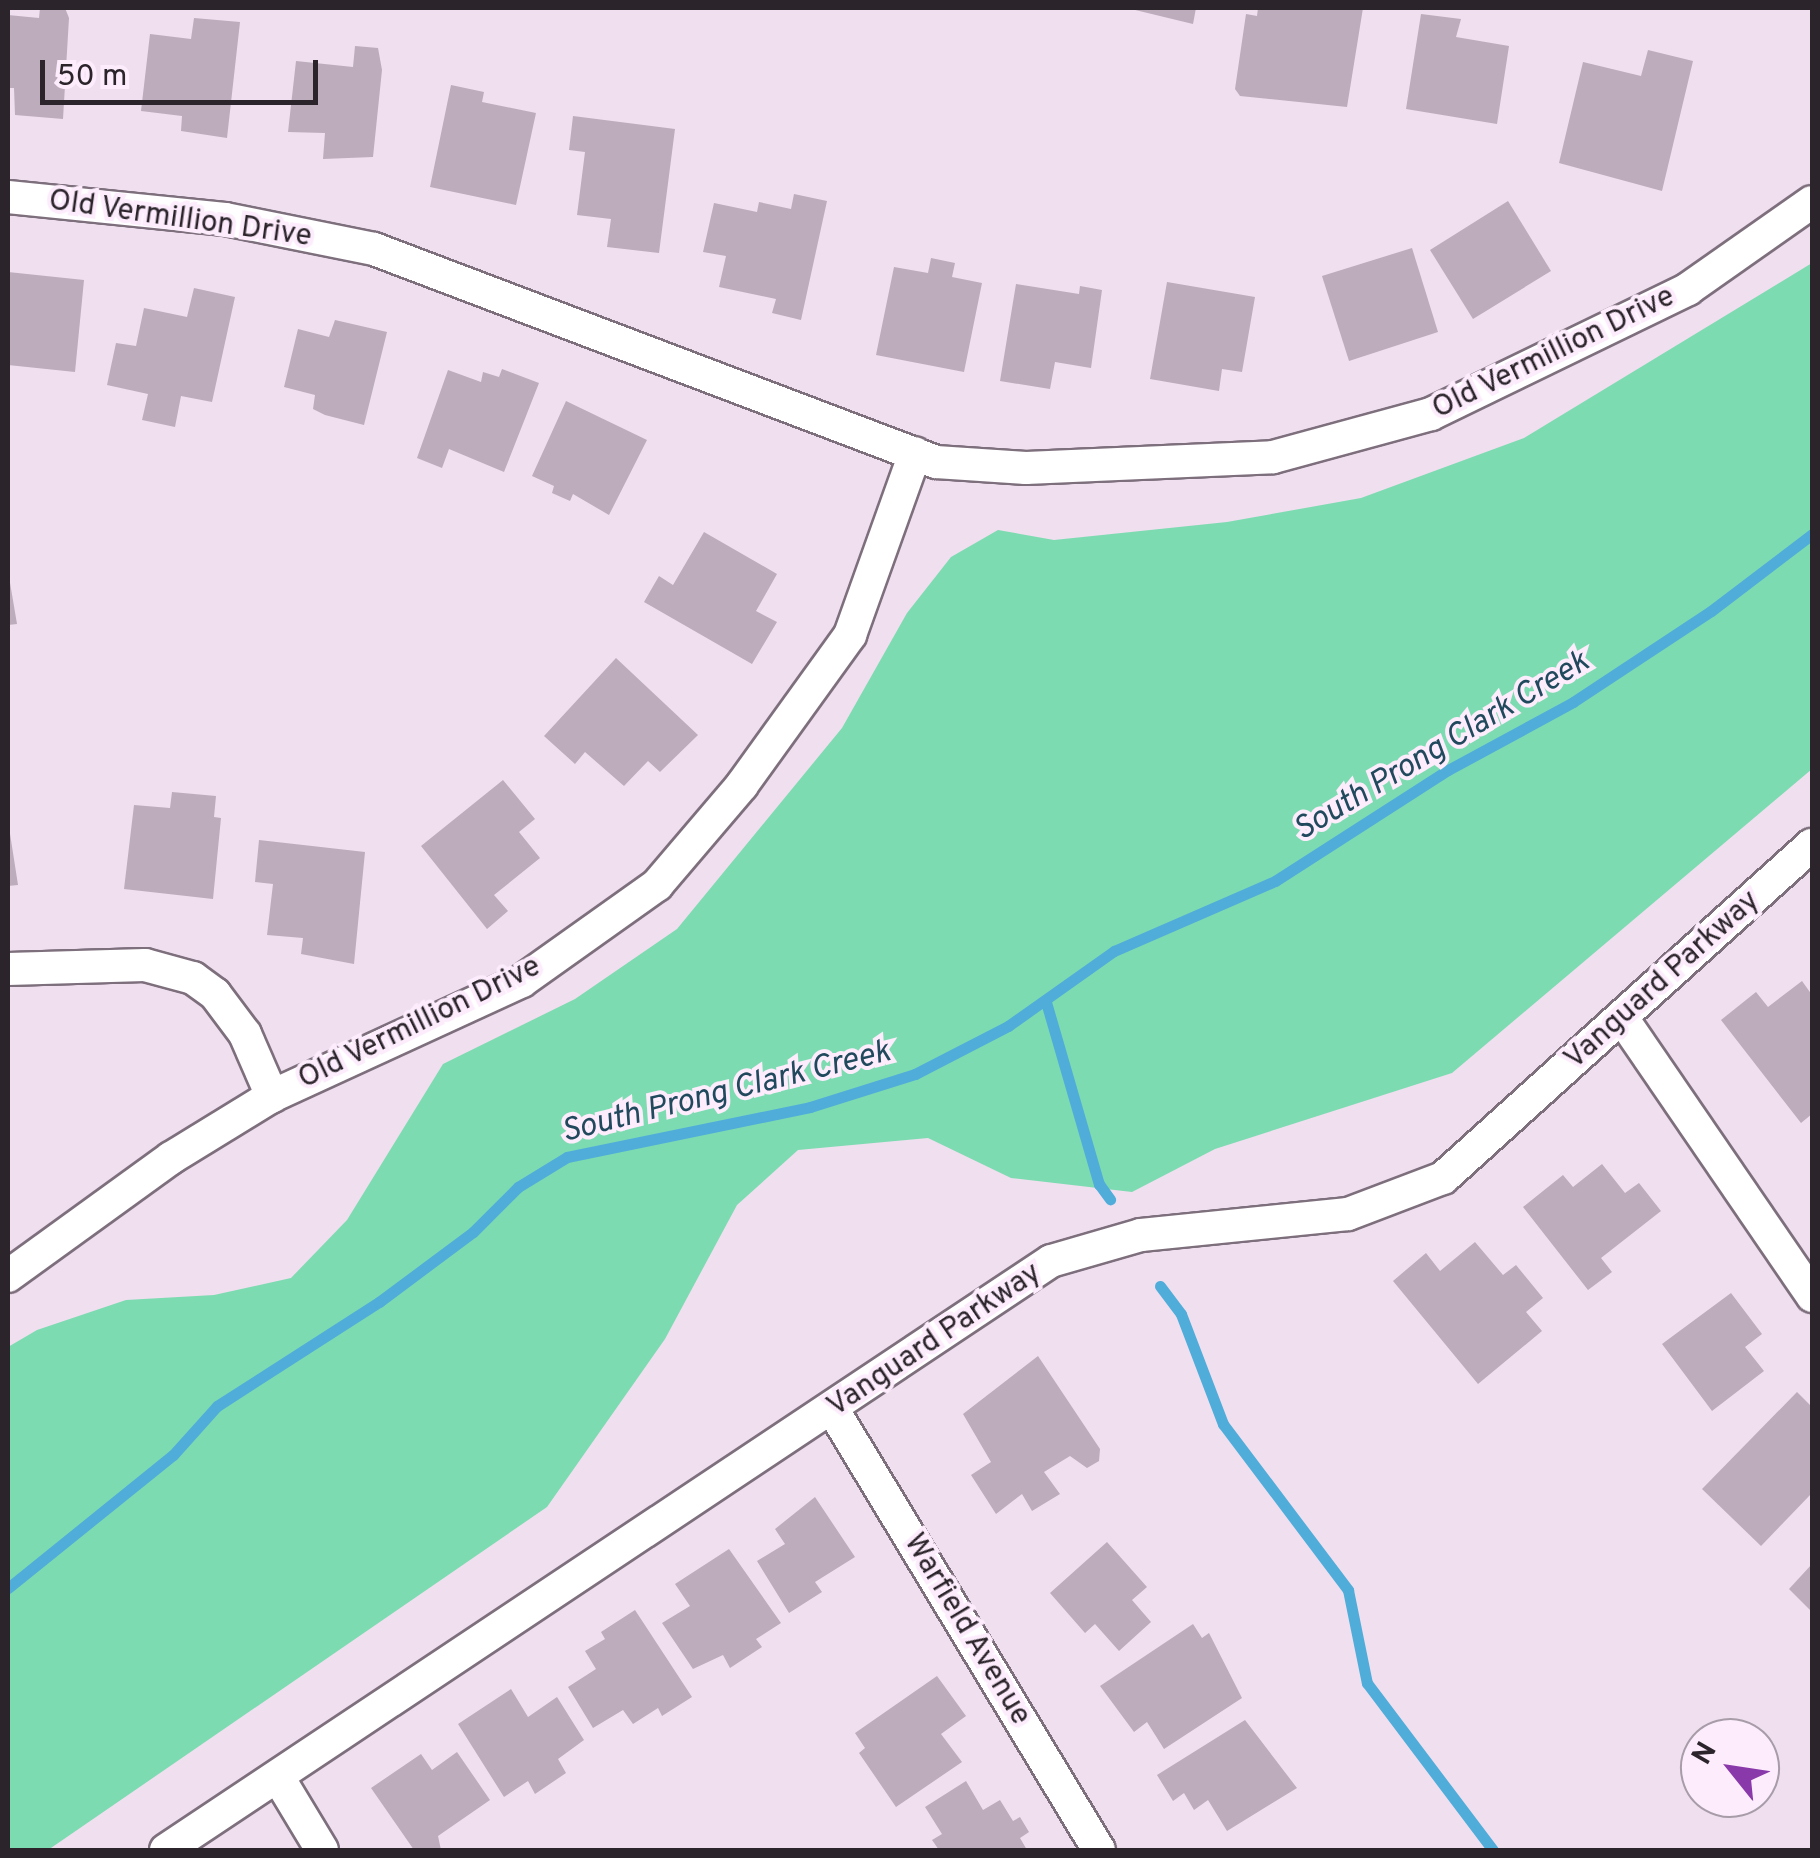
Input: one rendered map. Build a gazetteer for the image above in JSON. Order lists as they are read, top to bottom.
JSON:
{
  "streets": {
    "street": ["Old Vermillion Drive", "Vanguard Parkway", "Warfield Avenue"]
  },
  "crossings": [
    ["Vanguard Parkway", "Warfield Avenue"]
  ],
  "water": ["South Prong Clark Creek"],
  "scale_bar": "50 m",
  "north": "top left"
}
